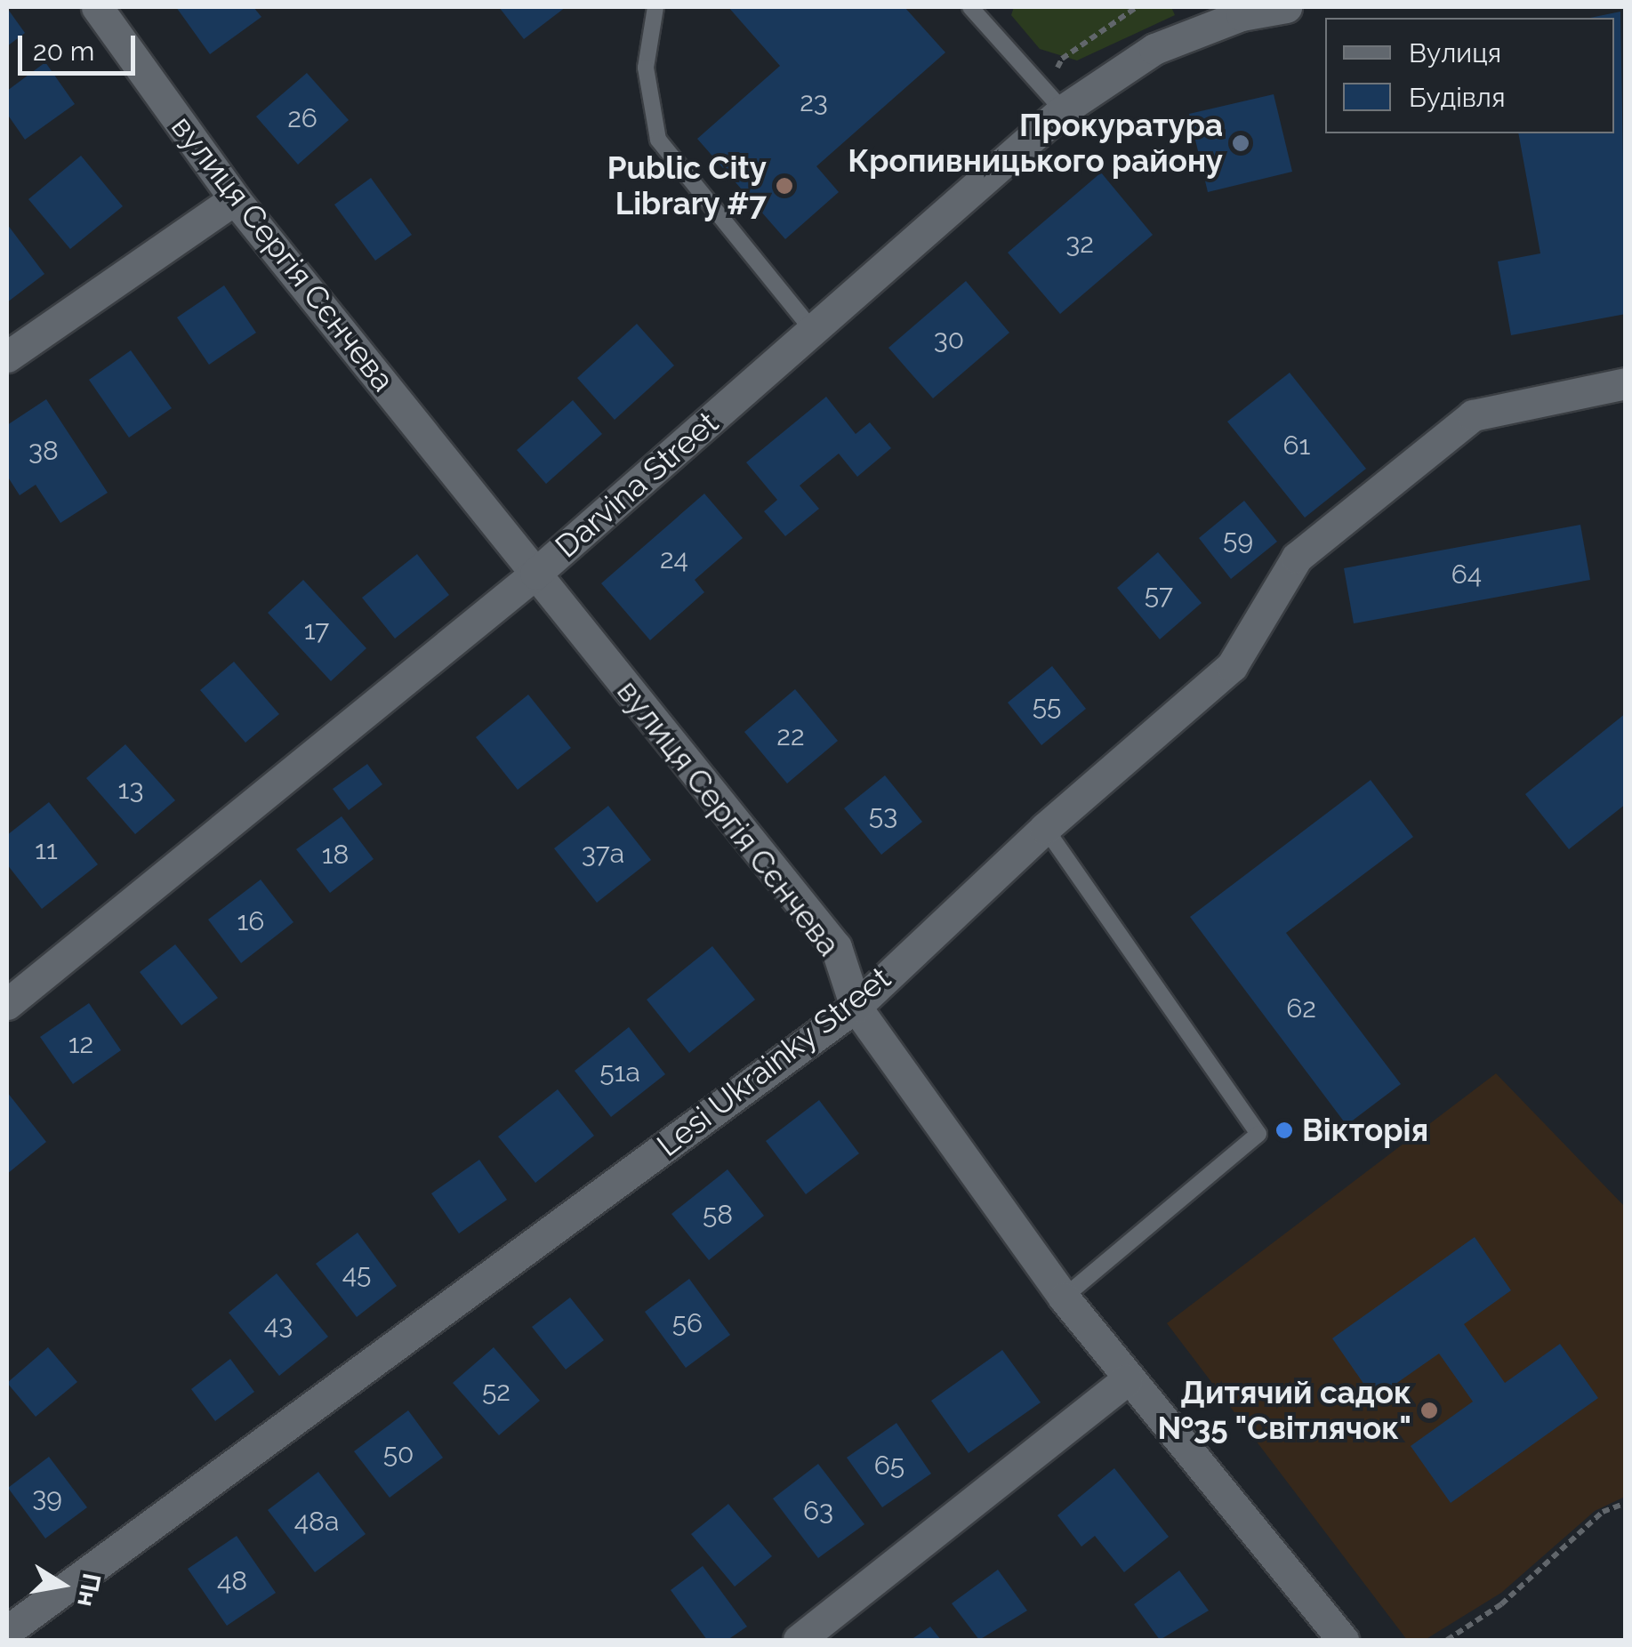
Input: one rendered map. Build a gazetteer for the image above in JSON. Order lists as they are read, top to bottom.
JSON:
{
  "streets": {
    "street": ["вулиця Сергія Сєнчева", "Darvina Street", "Lesi Ukrainky Street"]
  },
  "crossings": [
    ["вулиця Сергія Сєнчева", "Darvina Street"],
    ["вулиця Сергія Сєнчева", "Lesi Ukrainky Street"]
  ],
  "places": [
    "Прокуратура Кропивницького району",
    "Public City Library #7",
    "Вікторія",
    "Дитячий садок №35 \"Світлячок\""
  ],
  "house_numbers": [
    "23",
    "26",
    "32",
    "30",
    "61",
    "38",
    "59",
    "24",
    "64",
    "57",
    "17",
    "55",
    "22",
    "13",
    "53",
    "11",
    "37а",
    "18",
    "16",
    "62",
    "12",
    "51а",
    "58",
    "45",
    "56",
    "43",
    "52",
    "50",
    "65",
    "39",
    "63",
    "48а",
    "48"
  ],
  "legend": ["Вулиця", "Будівля"],
  "scale_bar": "20 m",
  "north": "right"
}
